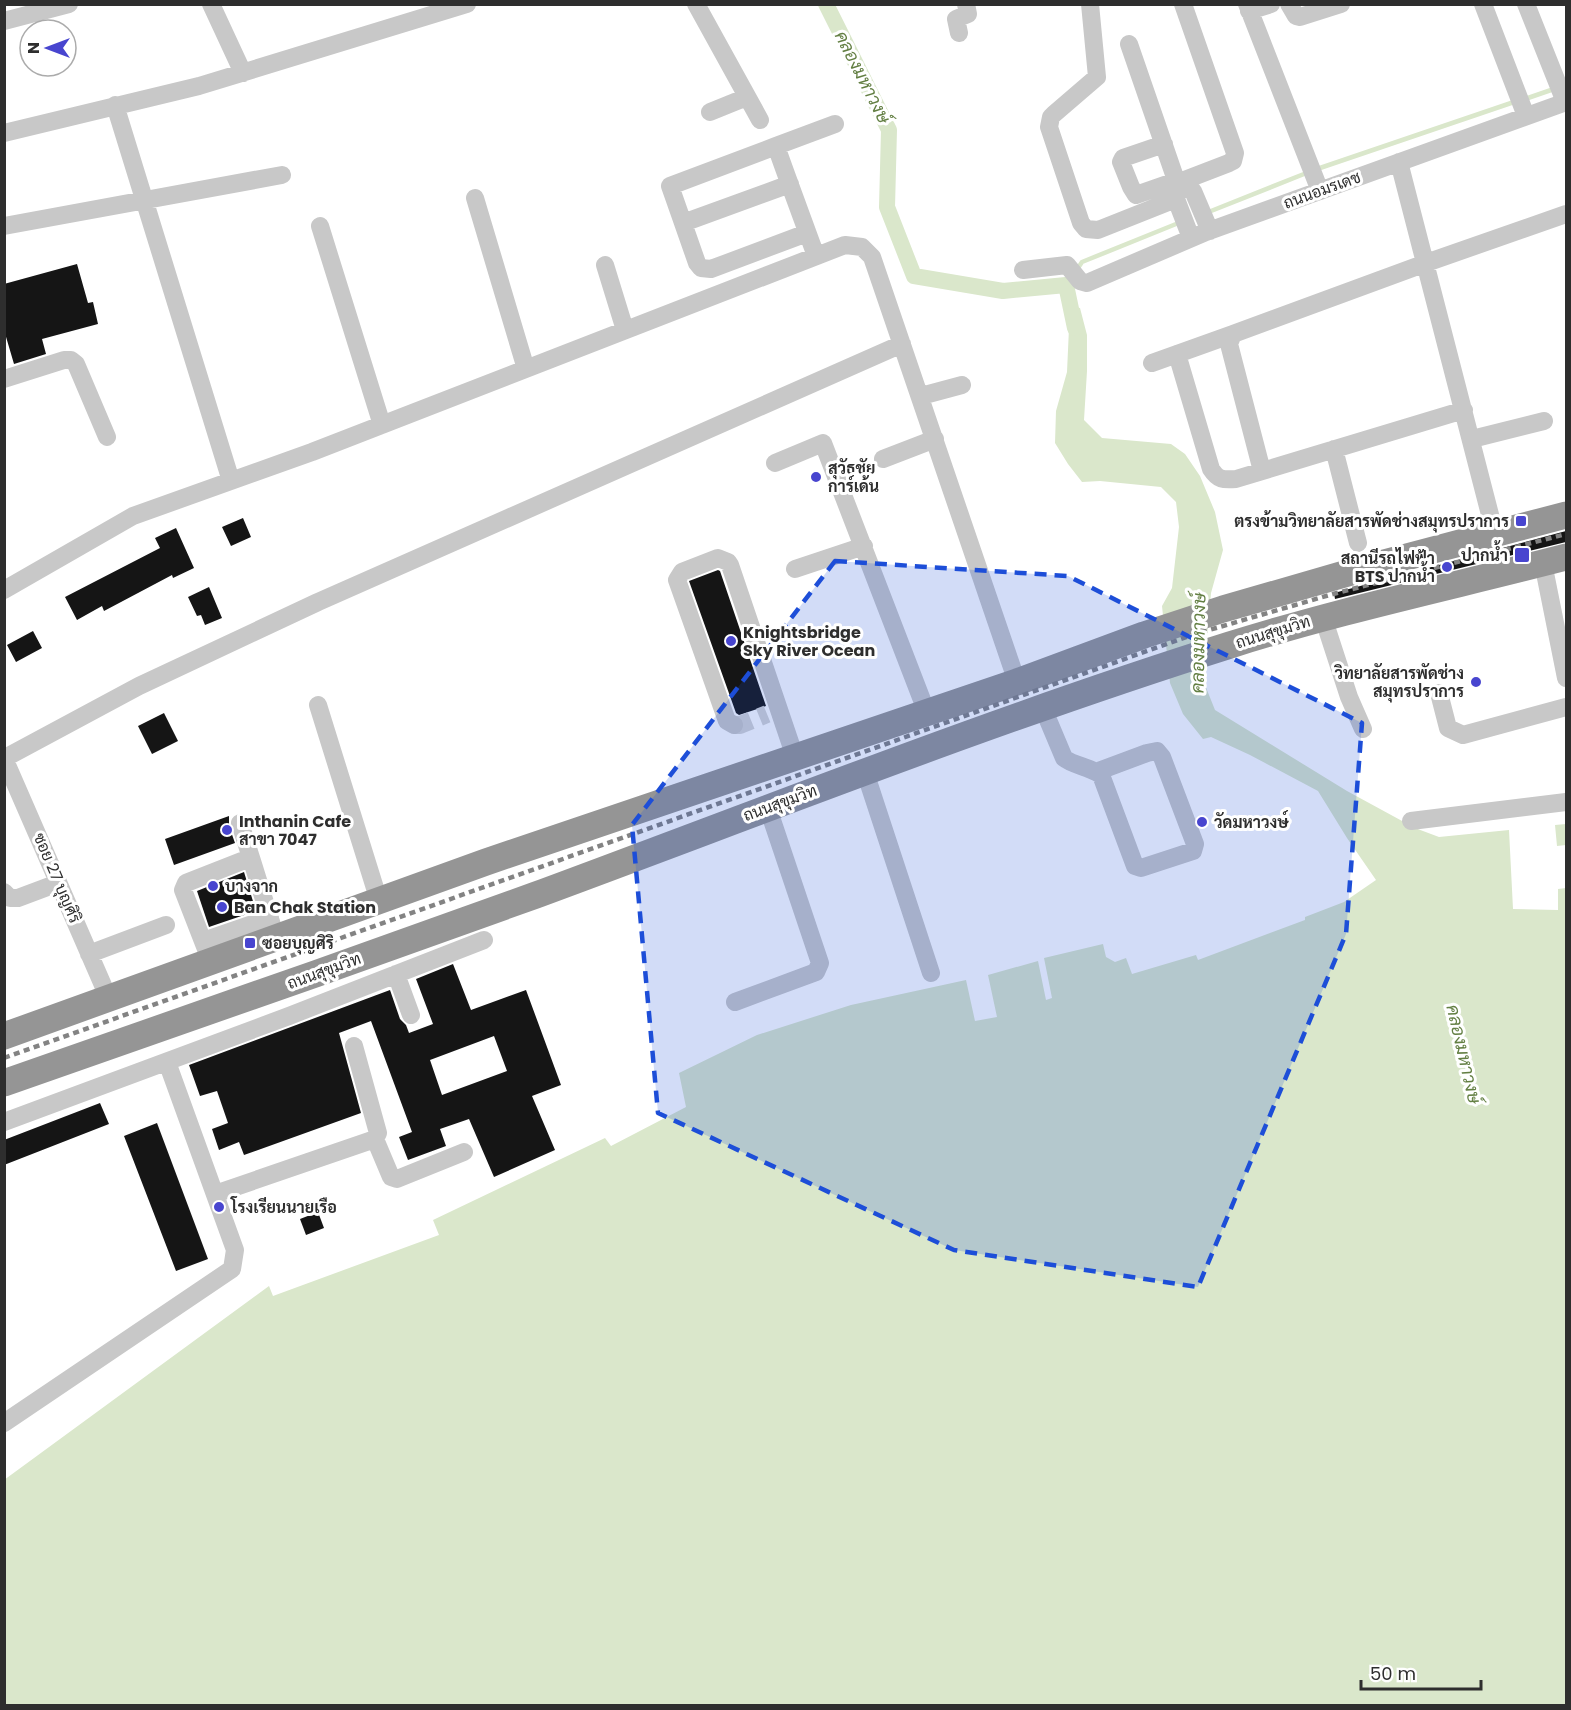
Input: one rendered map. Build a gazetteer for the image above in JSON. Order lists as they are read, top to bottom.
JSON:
{
  "streets": {
    "highway": ["ถนนสุขุมวิท"],
    "street": ["ถนนอมรเดช", "ซอย 27 บุญศิริ"]
  },
  "water": ["คลองมหาวงษ์"],
  "places": {
    "other": [
      "สุวัธชัย การ์เด้น",
      "สถานีรถไฟฟ้า BTS ปากน้ำ",
      "Knightsbridge Sky River Ocean",
      "วิทยาลัยสารพัดช่าง สมุทรปราการ",
      "วัดมหาวงษ์",
      "Inthanin Cafe สาขา 7047",
      "บางจาก",
      "Ban Chak Station",
      "โรงเรียนนายเรือ"
    ],
    "transit": ["ตรงข้ามวิทยาลัยสารพัดช่างสมุทรปราการ", "ปากน้ำ", "ซอยบุญศิริ"]
  },
  "scale_bar": "50 m",
  "north": "left"
}
